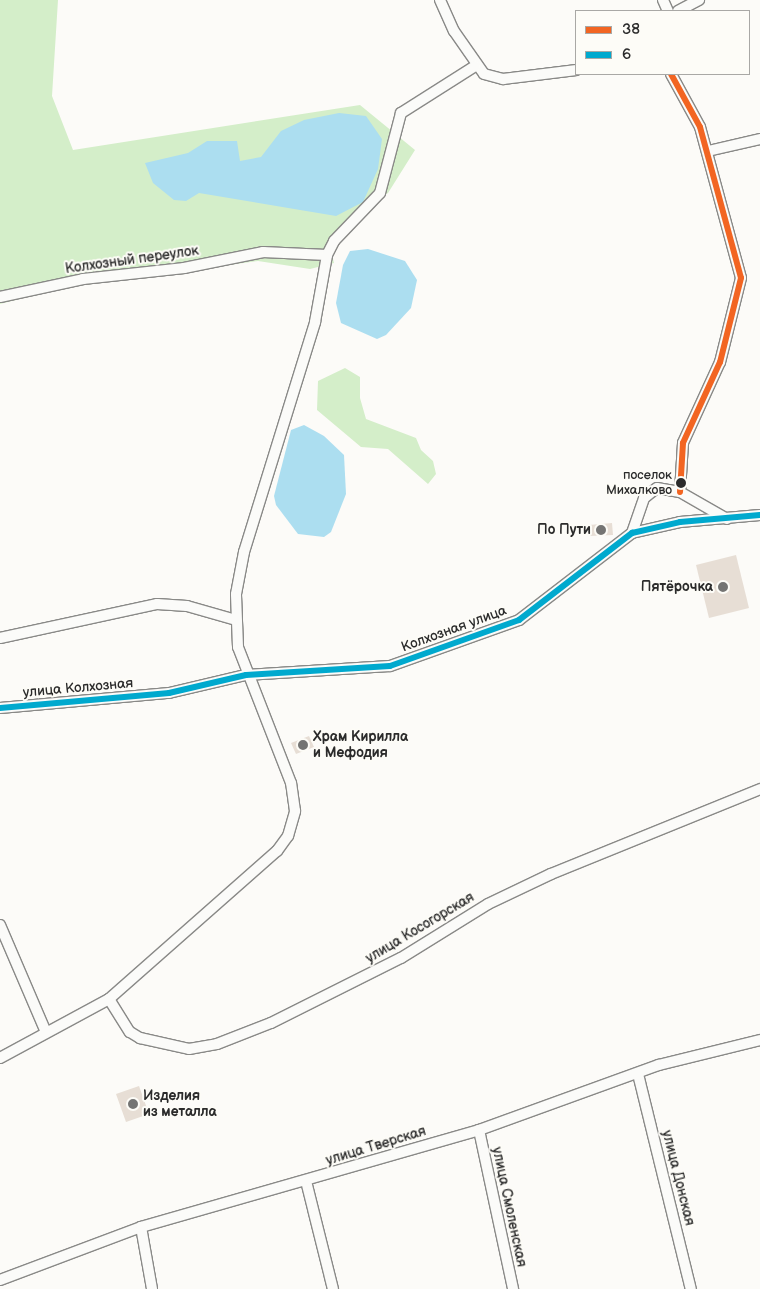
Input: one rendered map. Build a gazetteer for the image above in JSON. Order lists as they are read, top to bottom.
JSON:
{
  "streets": {
    "street": [
      "Колхозный переулок",
      "Колхозная улица",
      "улица Колхозная",
      "улица Косогорская",
      "улица Тверская",
      "улица Донская",
      "улица Смоленская"
    ]
  },
  "crossings": [
    ["Колхозная улица", "улица Колхозная"],
    ["улица Тверская", "улица Донская"],
    ["улица Тверская", "улица Смоленская"]
  ],
  "places": [
    "поселок Михалково",
    "По Пути",
    "Пятёрочка",
    "Храм Кирилла и Мефодия",
    "Изделия из металла"
  ],
  "lines": ["transit line 38", "transit line 6"],
  "legend": ["38", "6"]
}
